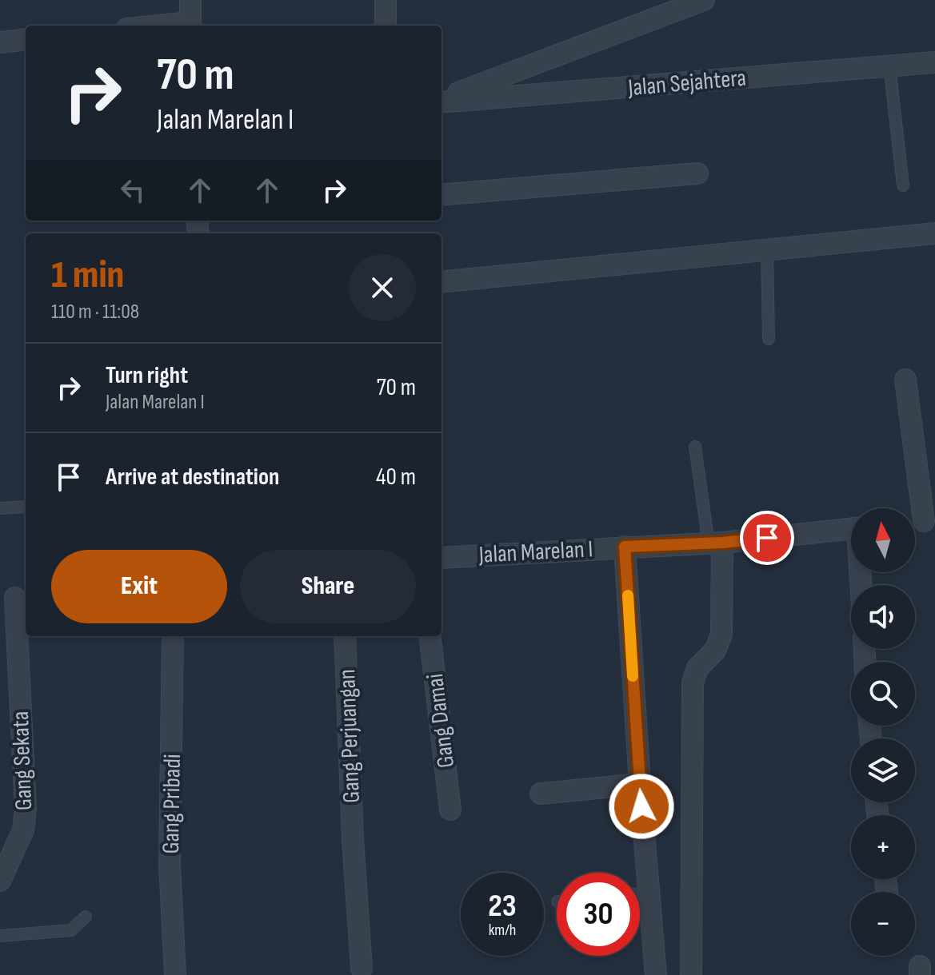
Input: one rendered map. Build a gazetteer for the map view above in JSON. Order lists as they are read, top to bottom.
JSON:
{
  "streets": {
    "street": [
      "Jalan Sejahtera",
      "Jalan Marelan I",
      "Gang Damai",
      "Gang Perjuangan",
      "Gang Sekata",
      "Gang Pribadi"
    ]
  },
  "north": "top",
  "page": {
    "turn": ["70 m", "Jalan Marelan I"],
    "heading": ["1 min", "110 m · 11:08"],
    "list": [
      {
        "name": "Turn right",
        "note": "Jalan Marelan I",
        "value": "70 m"
      },
      {
        "name": "Arrive at destination",
        "value": "40 m"
      }
    ],
    "map_buttons": ["+", "−"],
    "buttons": ["Exit", "Share"],
    "speed": "23 km/h",
    "limit": "30"
  }
}
